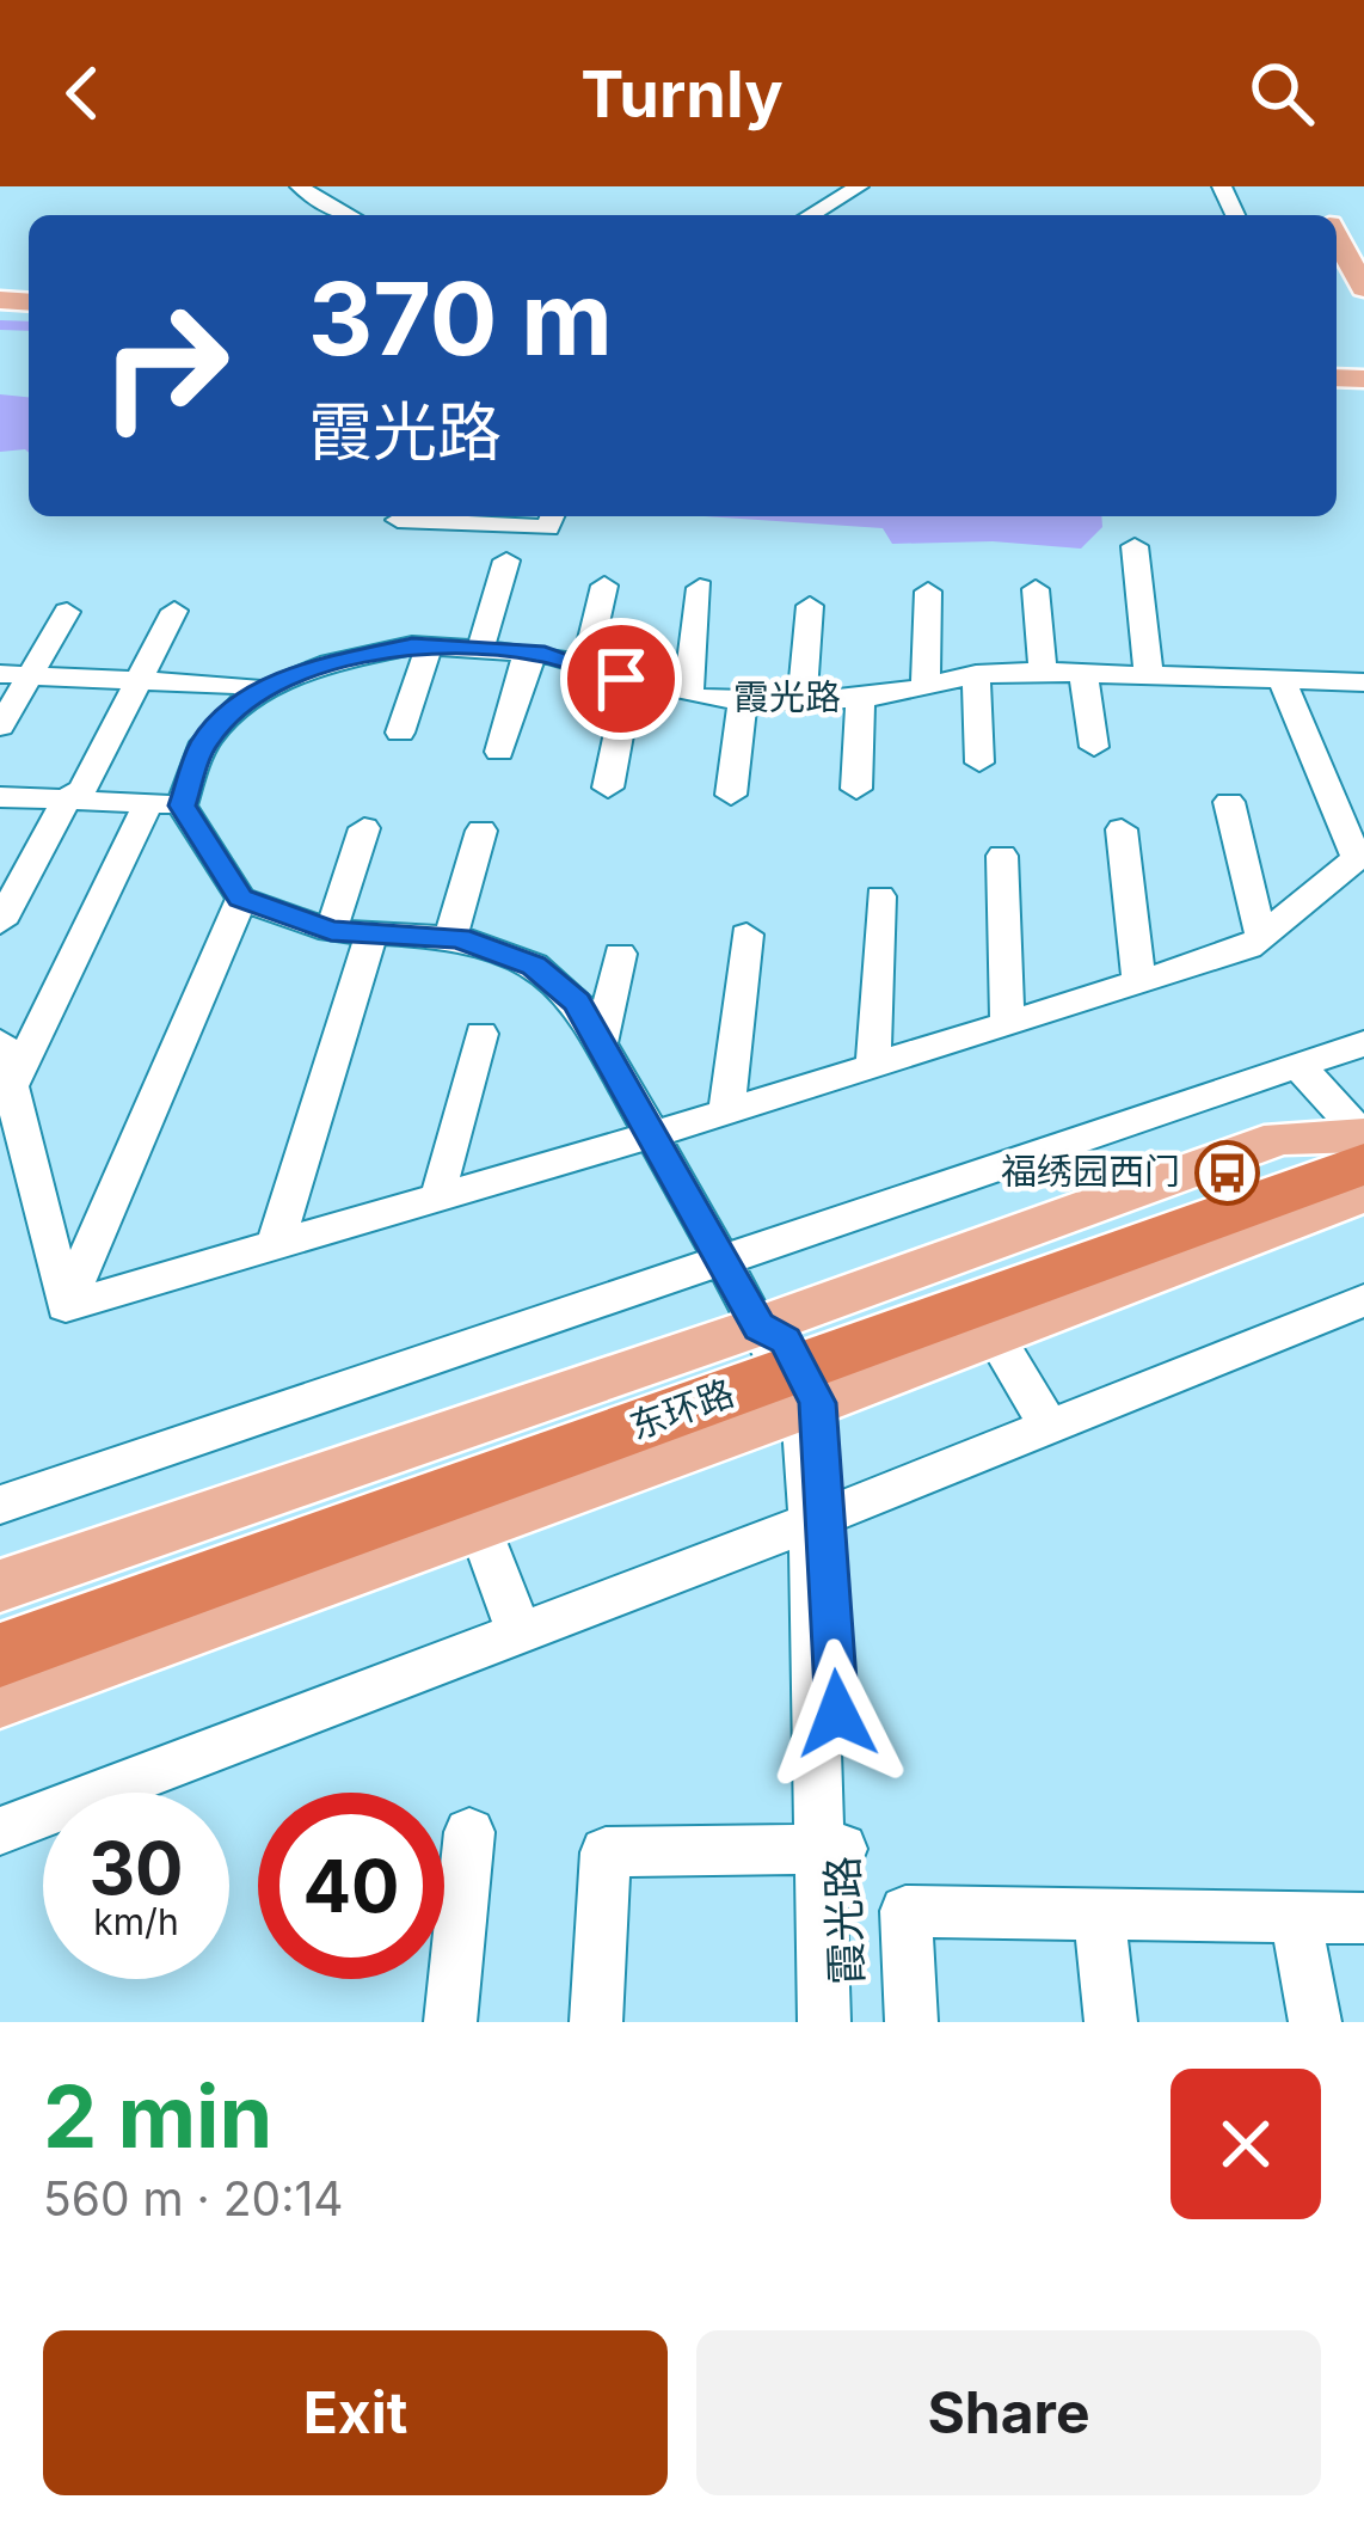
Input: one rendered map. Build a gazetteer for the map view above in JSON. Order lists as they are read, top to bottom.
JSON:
{
  "streets": {
    "highway": ["东环路"],
    "street": ["霞光路"]
  },
  "crossings": [
    ["霞光路", "东环路"]
  ],
  "places": {
    "bus stop": ["福绣园西门"]
  },
  "page": {
    "header": "Turnly",
    "turn": ["370 m", "霞光路"],
    "speed": "30 km/h",
    "limit": "40",
    "heading": ["2 min", "560 m · 20:14"],
    "buttons": ["Exit", "Share"]
  }
}
